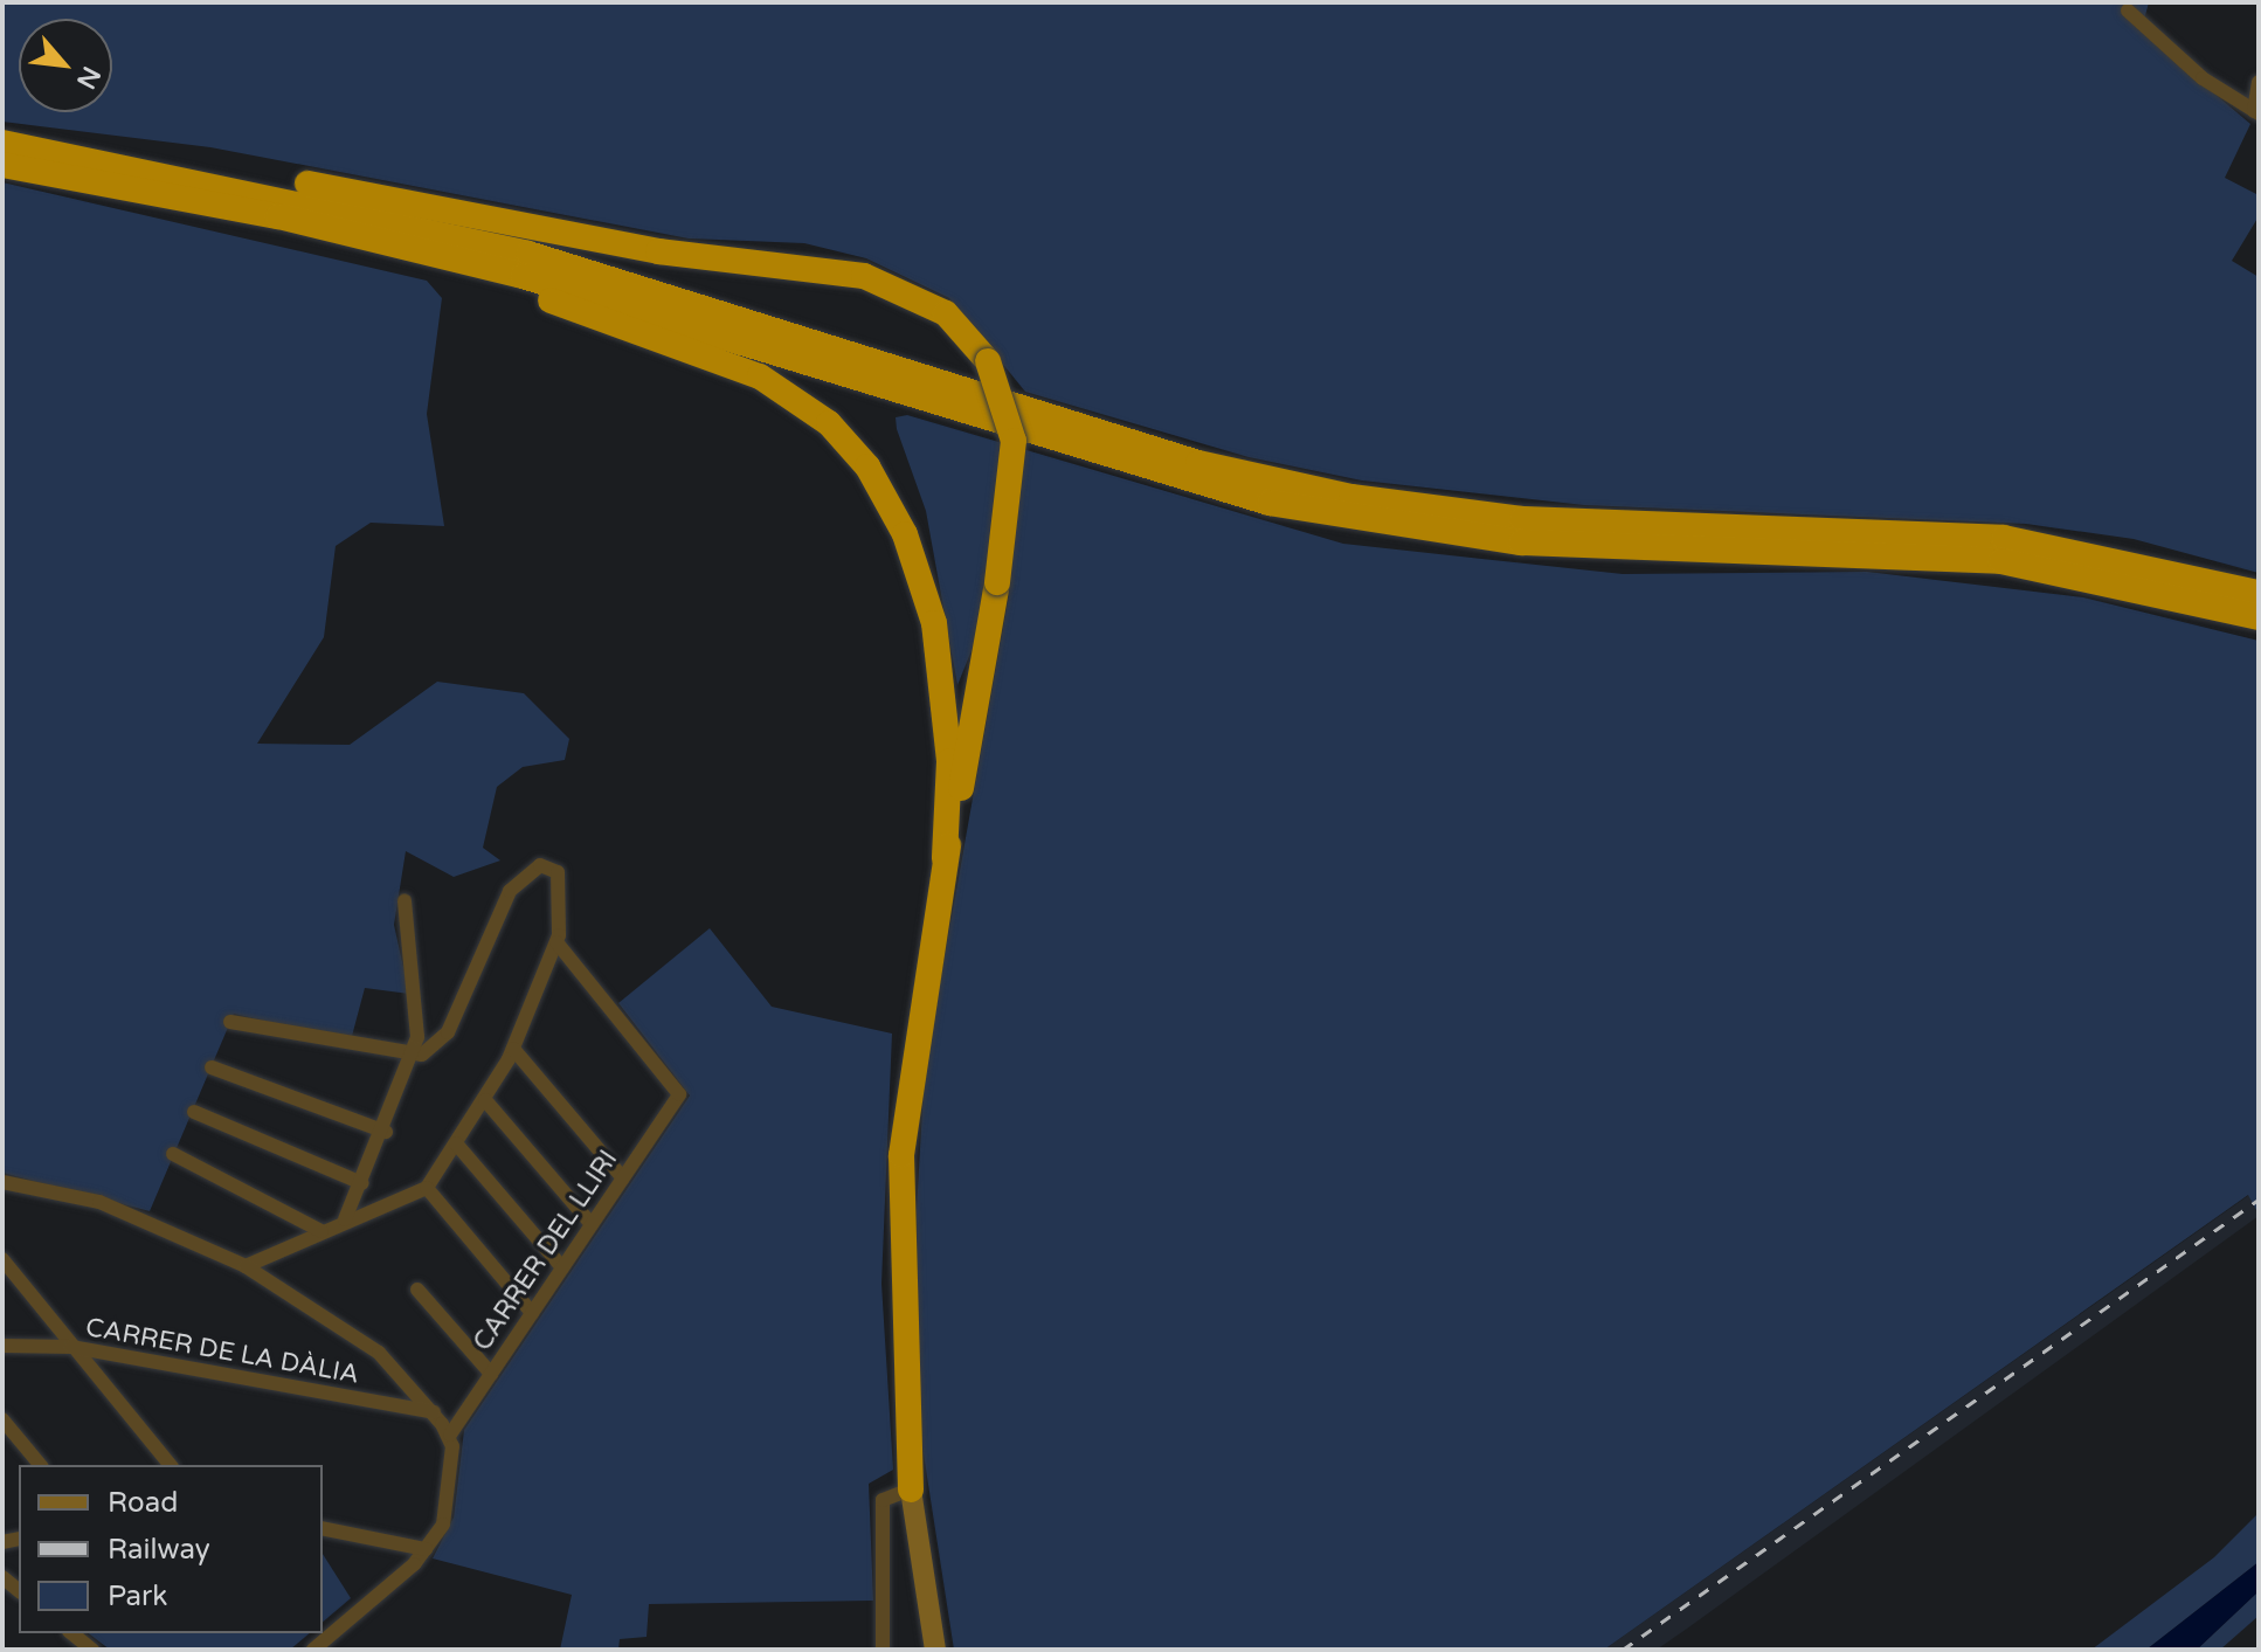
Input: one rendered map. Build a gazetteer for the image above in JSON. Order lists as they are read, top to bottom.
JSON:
{
  "streets": {
    "street": ["CARRER DEL LLIRI", "CARRER DE LA DÀLIA"]
  },
  "legend": ["Road", "Railway", "Park"],
  "north": "bottom right"
}
